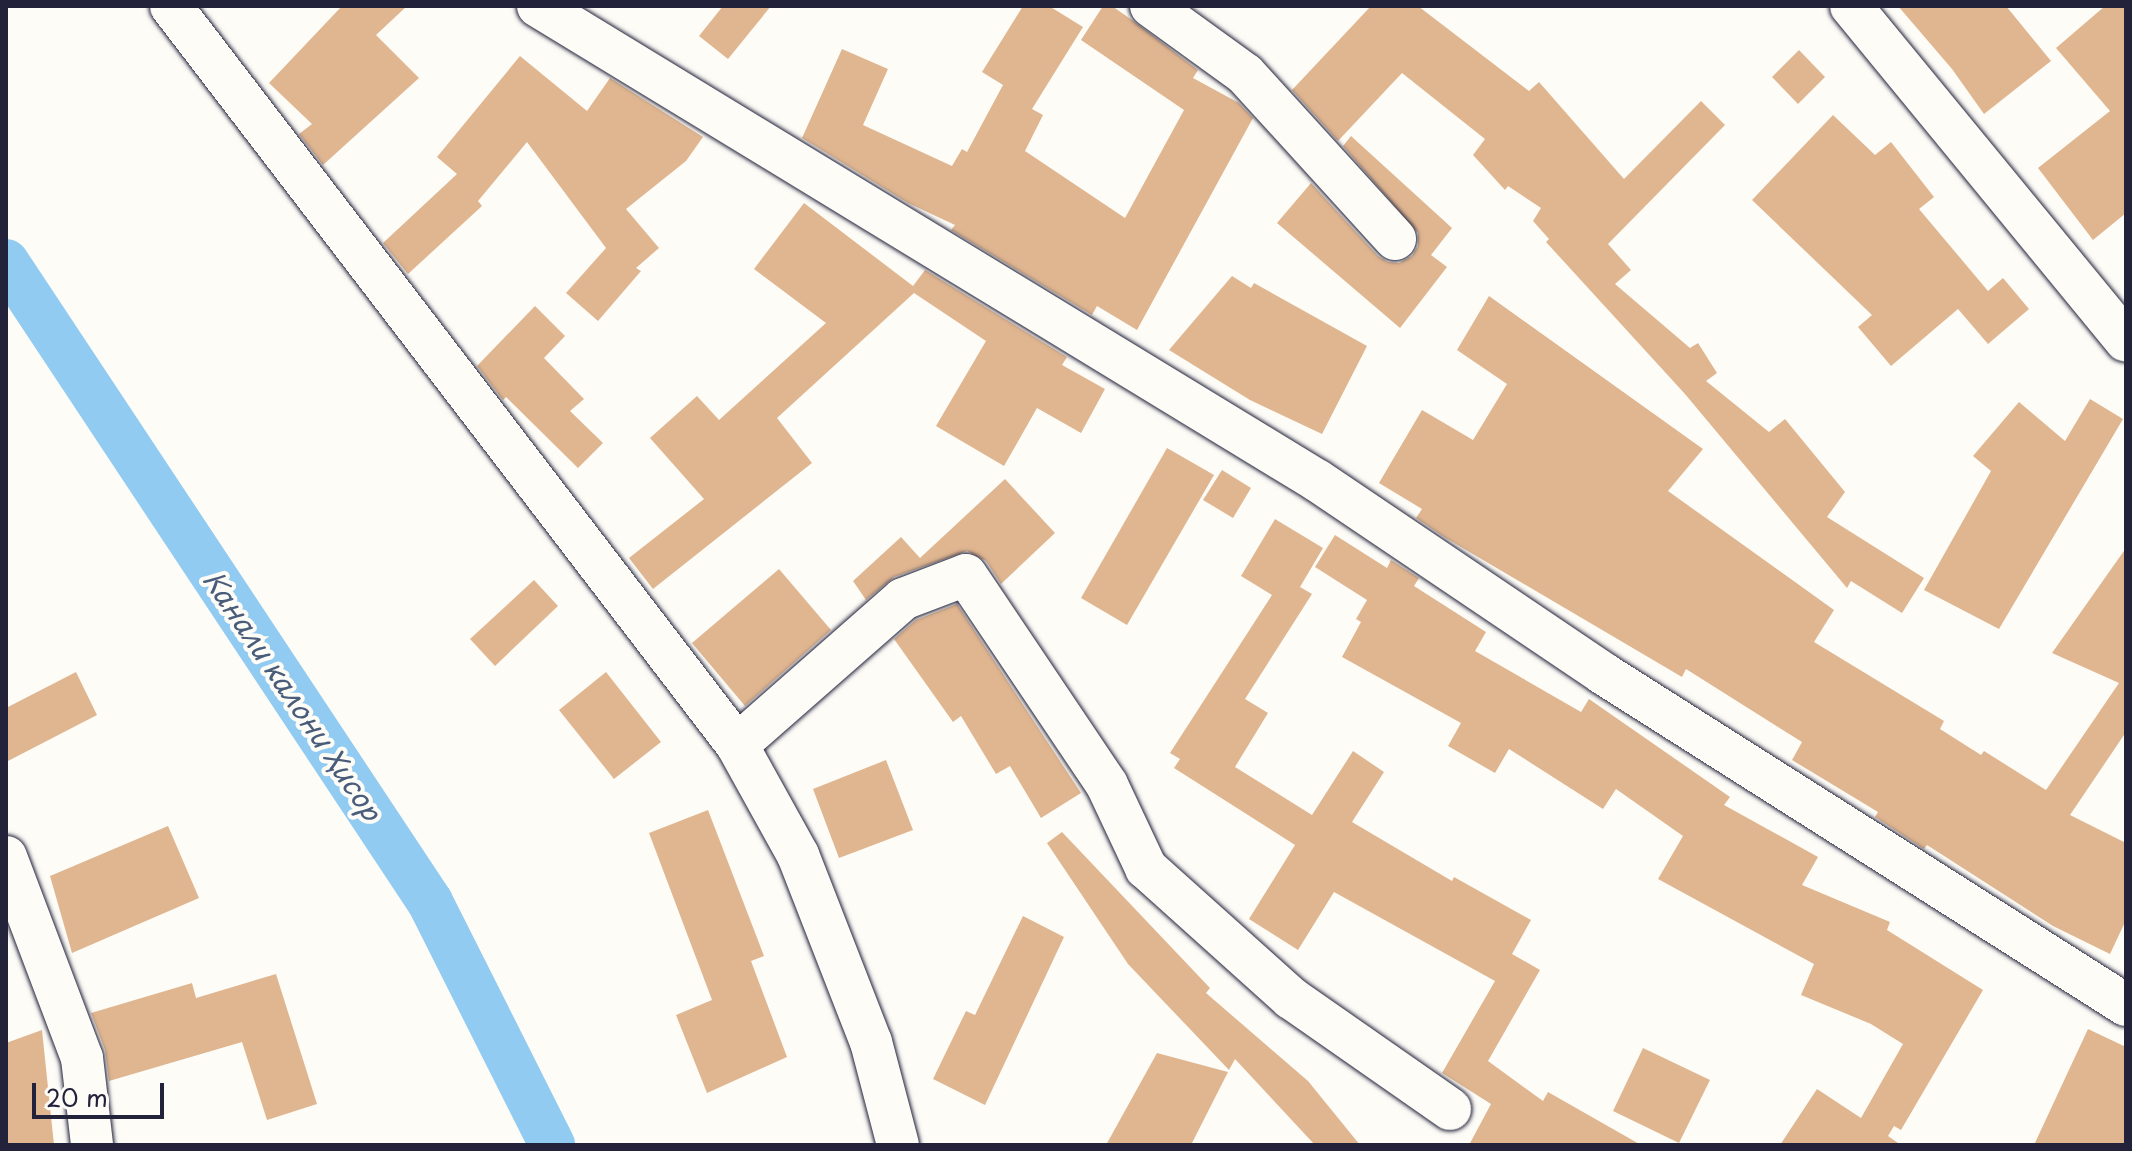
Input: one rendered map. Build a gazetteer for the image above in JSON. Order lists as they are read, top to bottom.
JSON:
{
  "water": ["Канали калони Ҳисор"],
  "scale_bar": "20 m"
}
